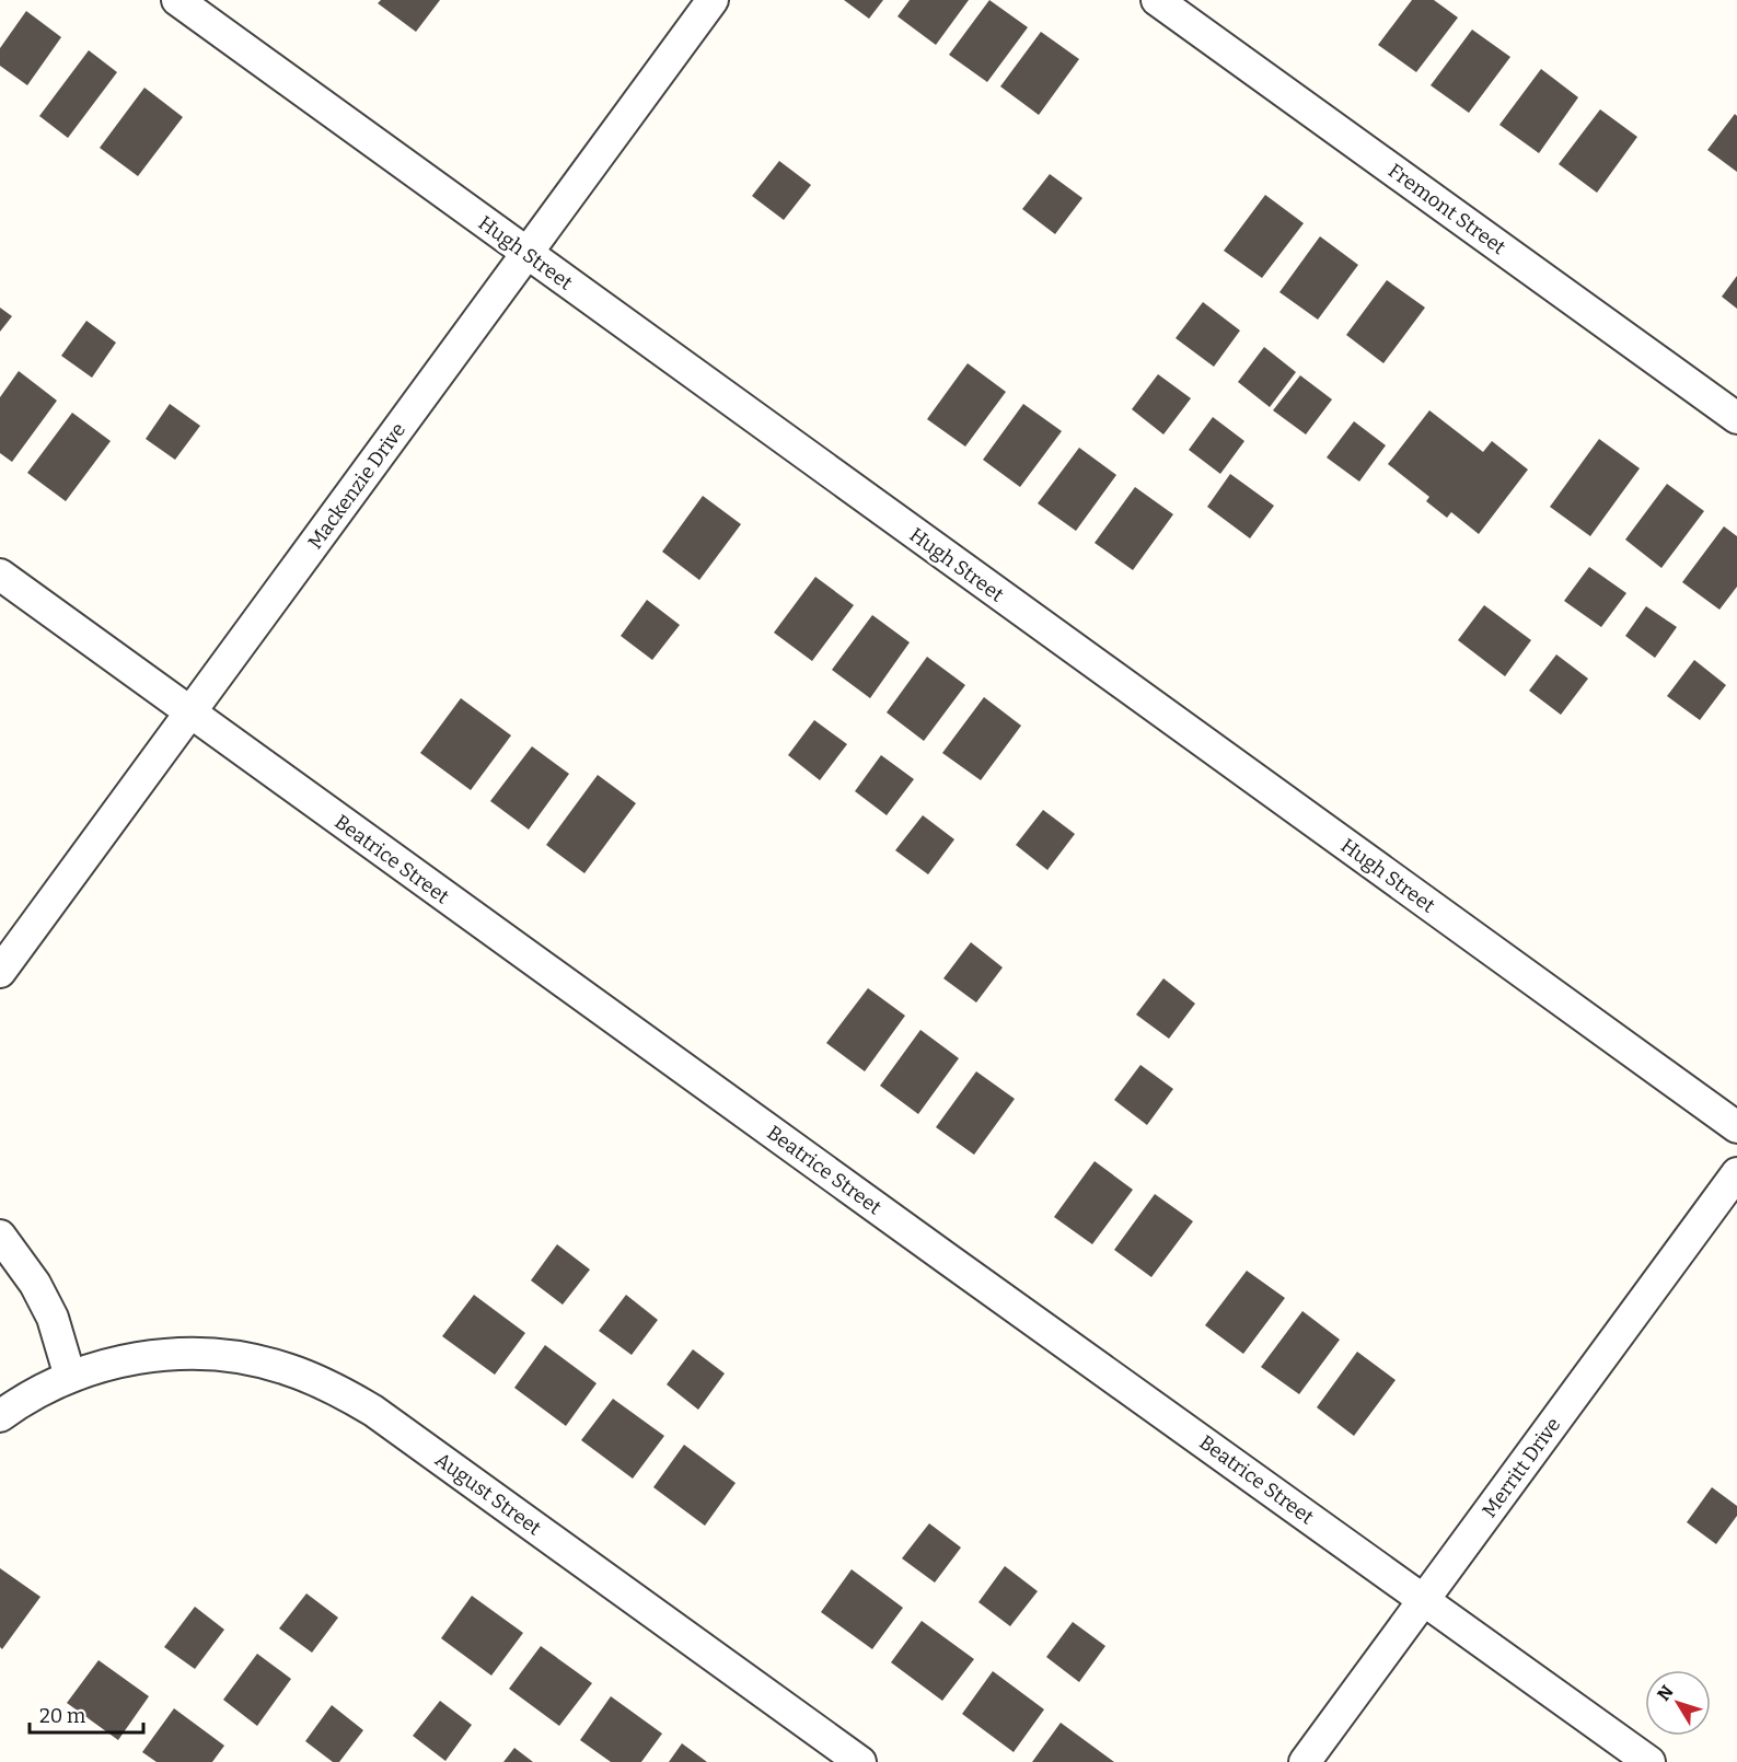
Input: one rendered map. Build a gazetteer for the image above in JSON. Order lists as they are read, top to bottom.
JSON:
{
  "streets": {
    "street": [
      "Fremont Street",
      "Hugh Street",
      "Mackenzie Drive",
      "Beatrice Street",
      "Merritt Drive",
      "August Street"
    ]
  },
  "crossings": [
    ["Hugh Street", "Mackenzie Drive"],
    ["Mackenzie Drive", "Beatrice Street"],
    ["Beatrice Street", "Merritt Drive"]
  ],
  "scale_bar": "20 m",
  "north": "top left"
}
